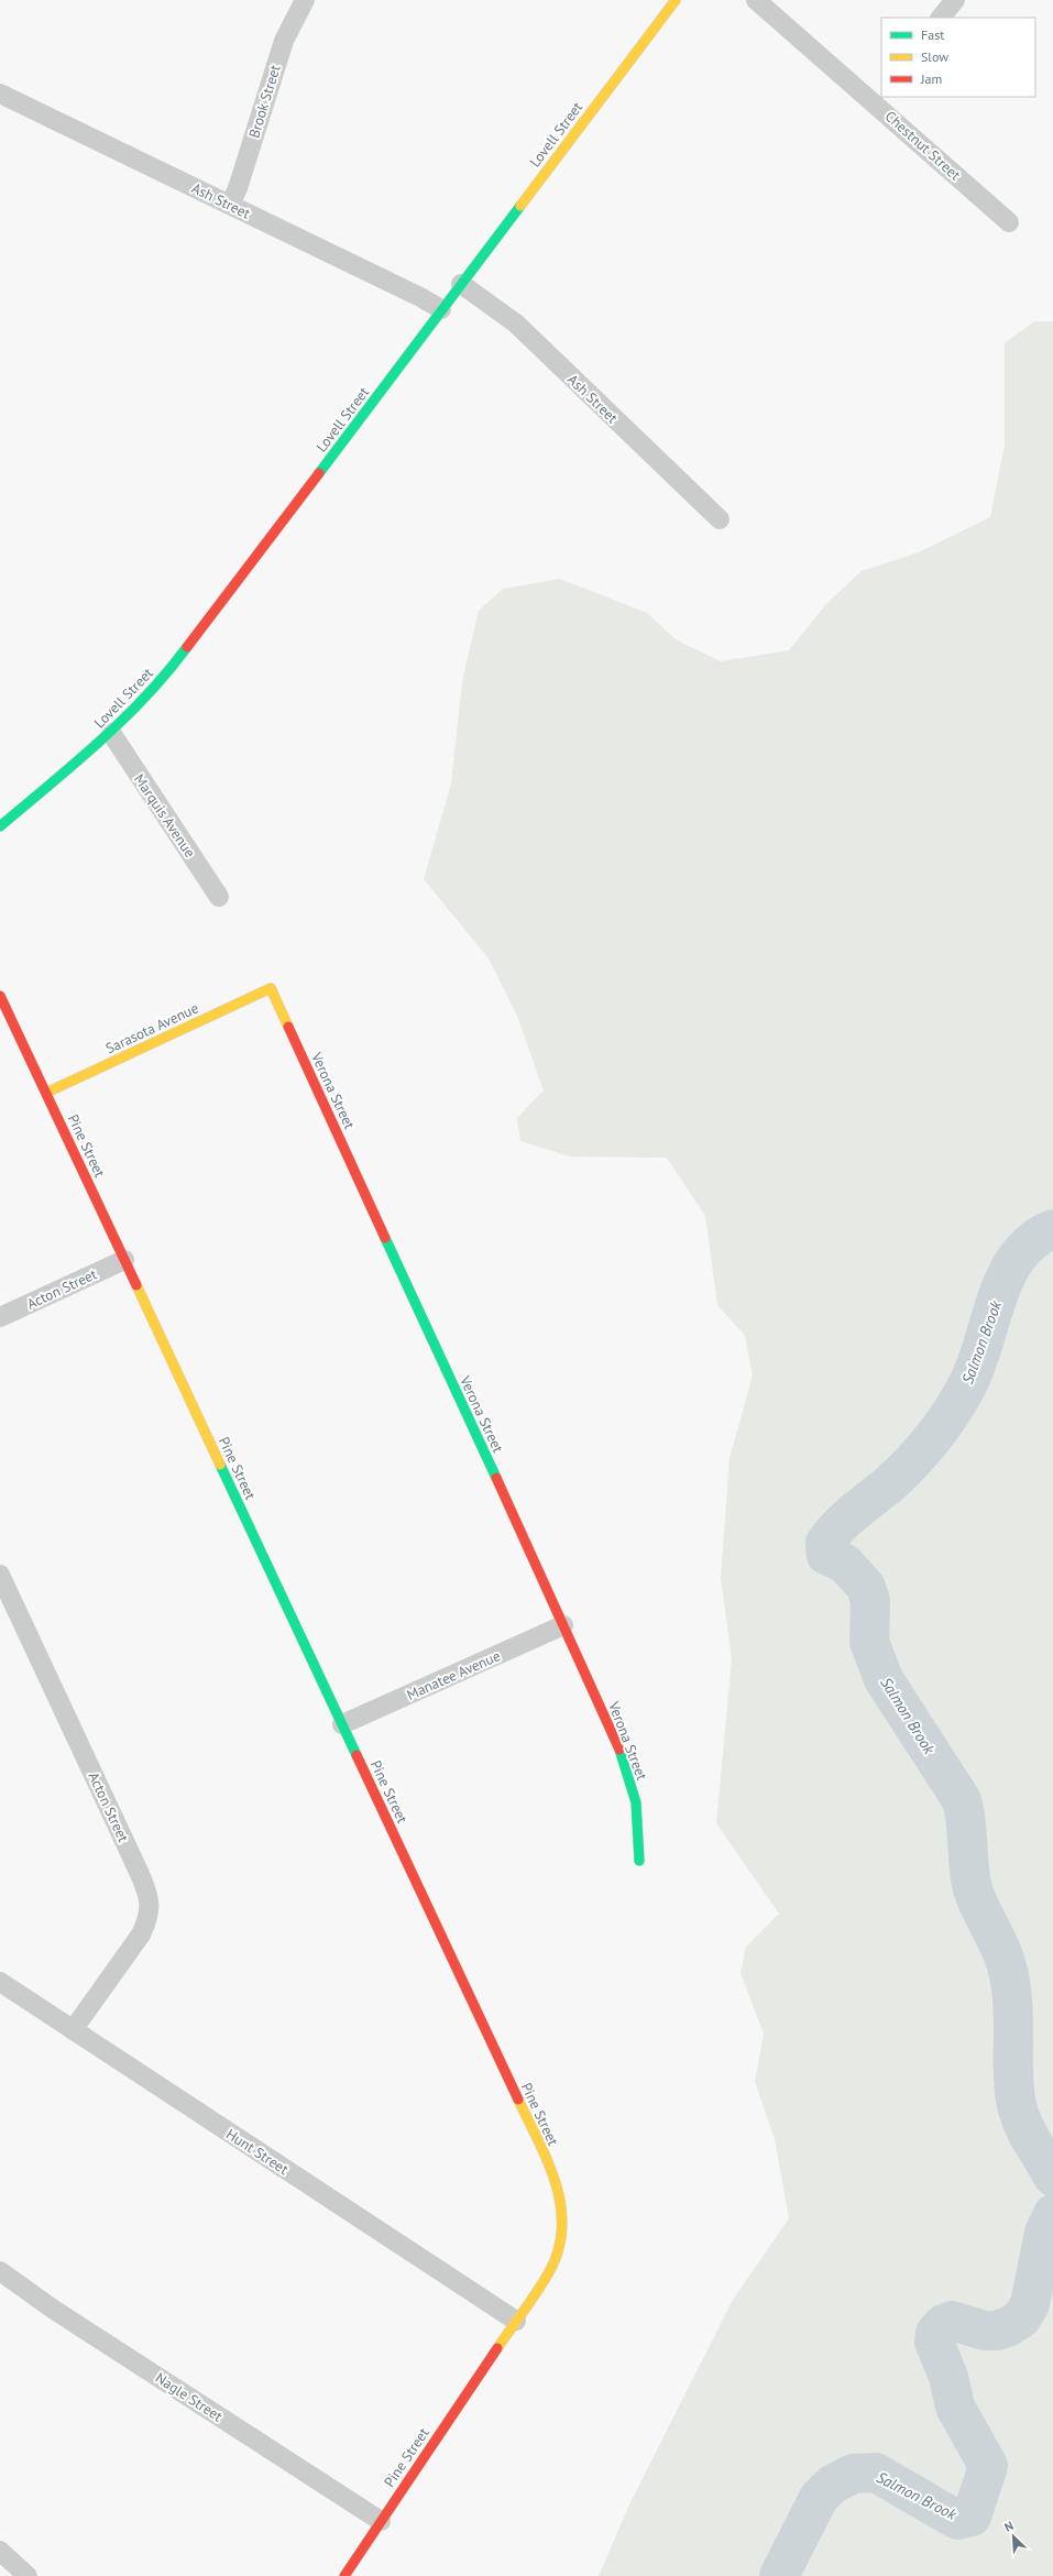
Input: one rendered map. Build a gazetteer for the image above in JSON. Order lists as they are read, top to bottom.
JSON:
{
  "streets": {
    "street": [
      "Brook Street",
      "Lovell Street",
      "Chestnut Street",
      "Ash Street",
      "Marquis Avenue",
      "Sarasota Avenue",
      "Verona Street",
      "Pine Street",
      "Acton Street",
      "Manatee Avenue",
      "Hunt Street",
      "Nagle Street"
    ]
  },
  "crossings": [
    ["Brook Street", "Ash Street"],
    ["Lovell Street", "Ash Street"],
    ["Lovell Street", "Marquis Avenue"],
    ["Sarasota Avenue", "Verona Street"],
    ["Sarasota Avenue", "Pine Street"],
    ["Verona Street", "Manatee Avenue"],
    ["Pine Street", "Acton Street"],
    ["Pine Street", "Manatee Avenue"],
    ["Pine Street", "Hunt Street"],
    ["Pine Street", "Nagle Street"],
    ["Acton Street", "Hunt Street"]
  ],
  "water": ["Salmon Brook"],
  "legend": ["Fast", "Slow", "Jam"],
  "north": "top left"
}
